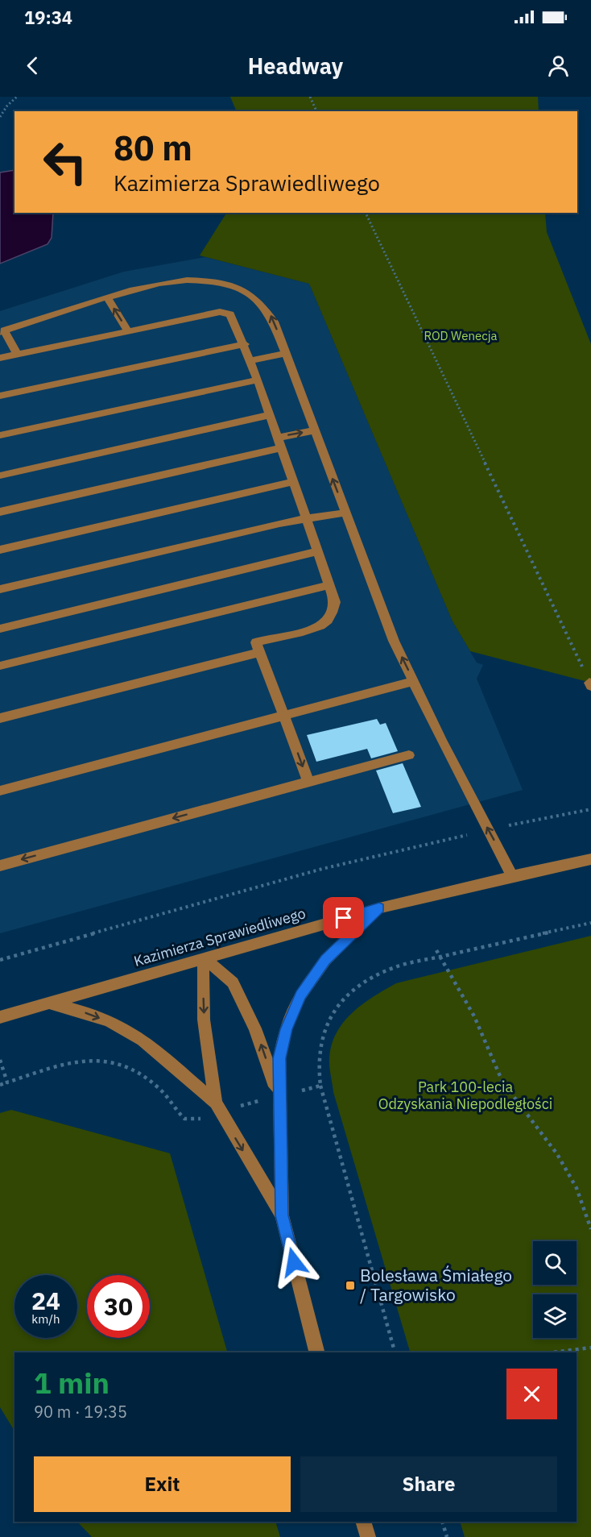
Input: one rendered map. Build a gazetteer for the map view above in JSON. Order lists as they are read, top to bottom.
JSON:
{
  "streets": {
    "street": ["Kazimierza Sprawiedliwego"]
  },
  "parks": ["ROD Wenecja", "Park 100-lecia Odzyskania Niepodległości"],
  "places": {
    "transit": ["Bolesława Śmiałego / Targowisko"]
  },
  "page": {
    "status": "19:34",
    "header": "Headway",
    "turn": ["80 m", "Kazimierza Sprawiedliwego"],
    "speed": "24 km/h",
    "limit": "30",
    "heading": ["1 min", "90 m · 19:35"],
    "buttons": ["Exit", "Share"]
  }
}
